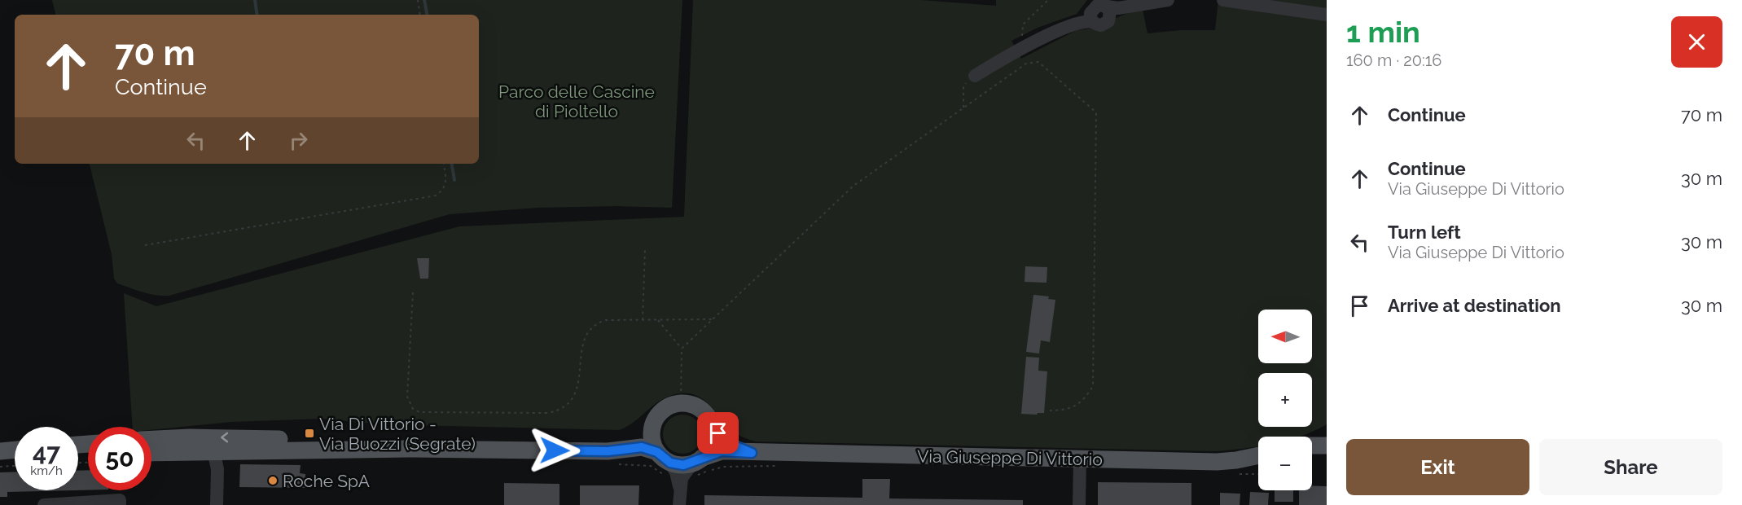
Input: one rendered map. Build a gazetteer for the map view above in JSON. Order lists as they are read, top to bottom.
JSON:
{
  "streets": {
    "main road": ["Via Giuseppe Di Vittorio"]
  },
  "parks": ["Parco delle Cascine di Pioltello"],
  "places": {
    "transit": ["Via Di Vittorio - Via Buozzi (Segrate)"],
    "other": ["Roche SpA"]
  },
  "north": "left",
  "page": {
    "heading": ["1 min", "160 m · 20:16"],
    "turn": ["70 m", "Continue"],
    "list": [
      {
        "name": "Continue",
        "value": "70 m"
      },
      {
        "name": "Continue",
        "note": "Via Giuseppe Di Vittorio",
        "value": "30 m"
      },
      {
        "name": "Turn left",
        "note": "Via Giuseppe Di Vittorio",
        "value": "30 m"
      },
      {
        "name": "Arrive at destination",
        "value": "30 m"
      }
    ],
    "map_buttons": ["+", "−"],
    "speed": "47 km/h",
    "limit": "50",
    "buttons": ["Exit", "Share"]
  }
}
